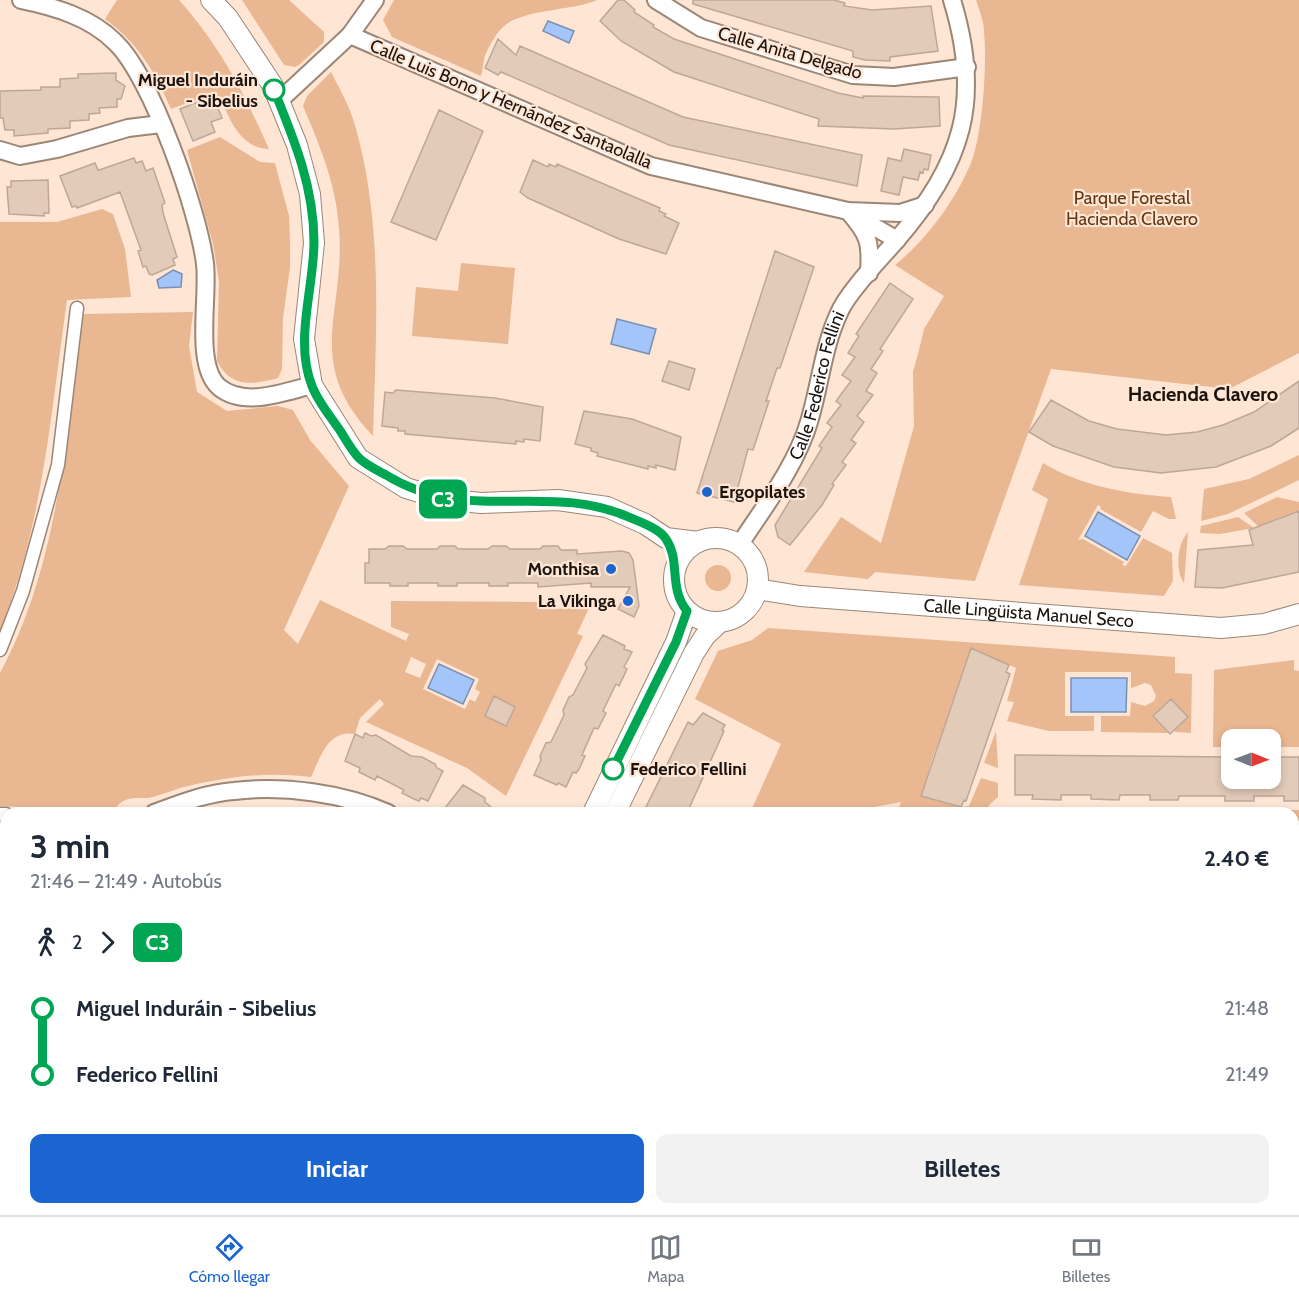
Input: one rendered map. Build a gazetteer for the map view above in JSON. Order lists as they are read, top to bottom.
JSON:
{
  "streets": {
    "street": [
      "Calle Anita Delgado",
      "Calle Luis Bono y Hernández Santaolalla",
      "Calle Federico Fellini",
      "Calle Lingüista Manuel Seco"
    ]
  },
  "crossings": [
    ["Calle Anita Delgado", "Calle Federico Fellini"],
    ["Calle Luis Bono y Hernández Santaolalla", "Calle Federico Fellini"],
    ["Calle Federico Fellini", "Calle Lingüista Manuel Seco"]
  ],
  "districts": ["Hacienda Clavero"],
  "parks": ["Parque Forestal Hacienda Clavero"],
  "places": [
    "Miguel Induráin - Sibelius",
    "Ergopilates",
    "Monthisa",
    "La Vikinga",
    "Federico Fellini"
  ],
  "lines": ["bus line C3"],
  "north": "right",
  "page": {
    "on_map": "C3",
    "heading": ["3 min", "21:46 – 21:49 · Autobús", "2.40 €"],
    "legs": ["2", "C3"],
    "list": [
      {
        "name": "Miguel Induráin - Sibelius",
        "value": "21:48"
      },
      {
        "name": "Federico Fellini",
        "value": "21:49"
      }
    ],
    "buttons": ["Iniciar", "Billetes"],
    "tabs": ["Cómo llegar", "Mapa", "Billetes"]
  }
}
